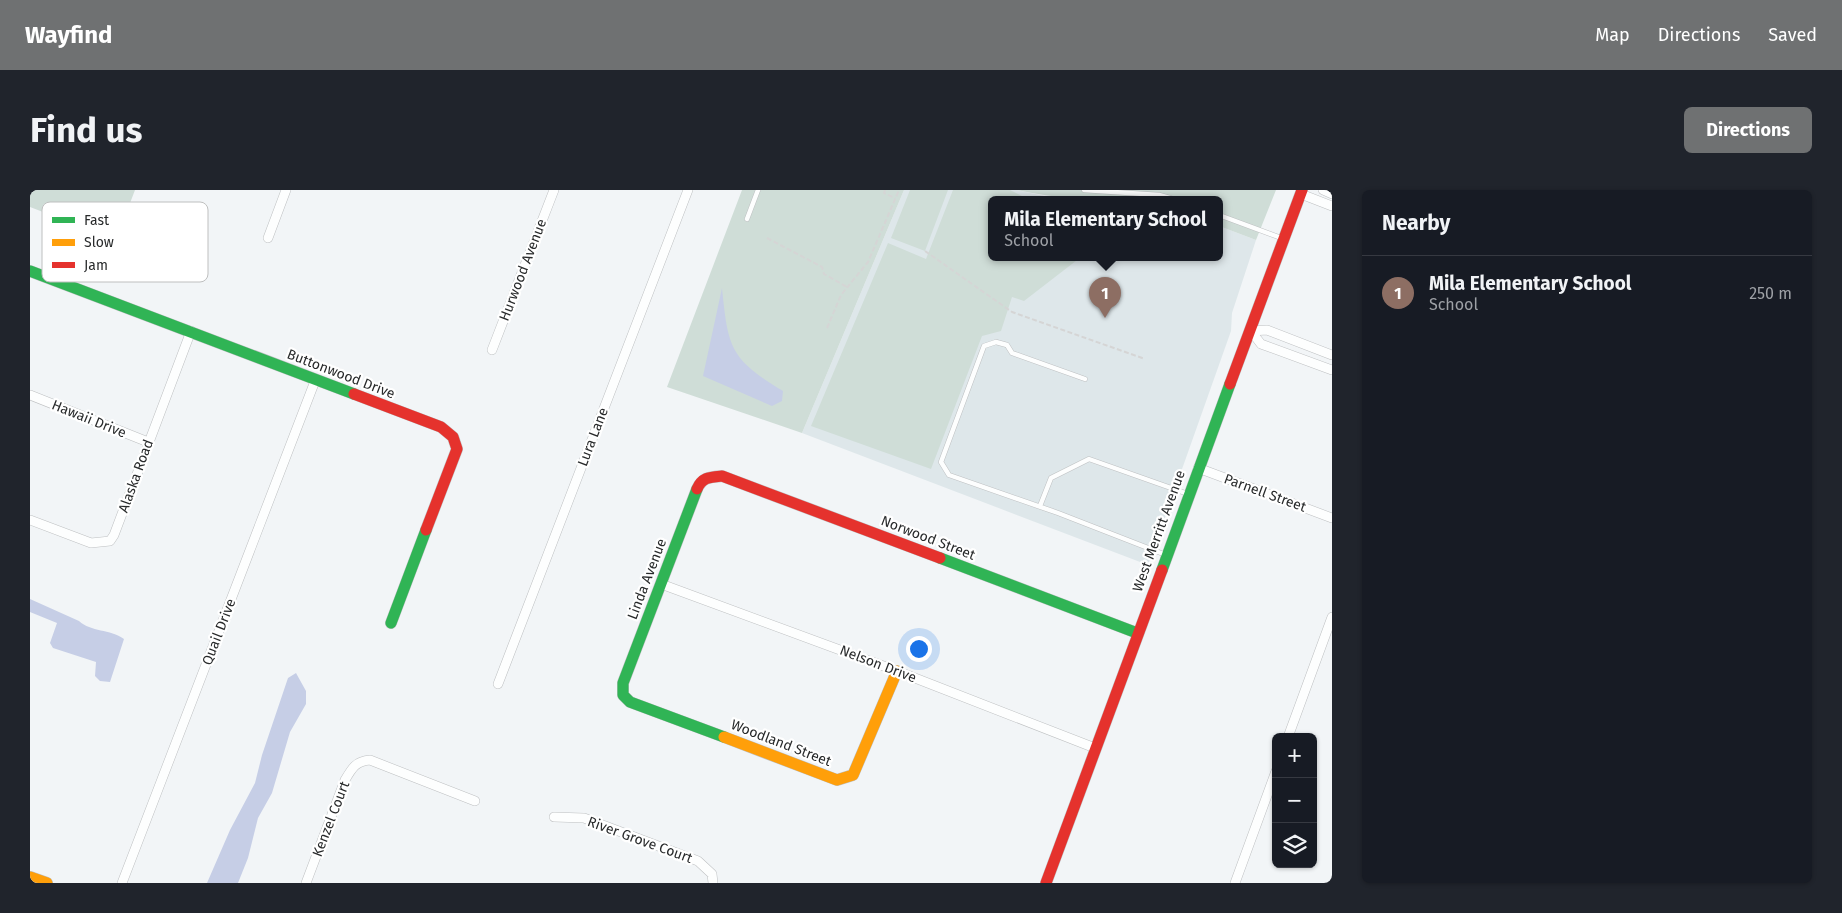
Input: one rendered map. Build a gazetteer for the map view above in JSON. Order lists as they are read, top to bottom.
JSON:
{
  "streets": {
    "street": [
      "Hurwood Avenue",
      "Buttonwood Drive",
      "Hawaii Drive",
      "Lura Lane",
      "Alaska Road",
      "Parnell Street",
      "West Merritt Avenue",
      "Norwood Street",
      "Linda Avenue",
      "Quail Drive",
      "Nelson Drive",
      "Woodland Street",
      "Kenzel Court",
      "River Grove Court"
    ]
  },
  "crossings": [
    ["Buttonwood Drive", "Alaska Road"],
    ["Buttonwood Drive", "Quail Drive"],
    ["Hawaii Drive", "Alaska Road"],
    ["Parnell Street", "West Merritt Avenue"],
    ["West Merritt Avenue", "Norwood Street"],
    ["West Merritt Avenue", "Nelson Drive"],
    ["Norwood Street", "Linda Avenue"],
    ["Linda Avenue", "Nelson Drive"],
    ["Linda Avenue", "Woodland Street"],
    ["Nelson Drive", "Woodland Street"]
  ],
  "legend": ["Fast", "Slow", "Jam"],
  "page": {
    "header": "Wayfind",
    "nav": ["Map", "Directions", "Saved"],
    "buttons": "Directions",
    "title": "Find us",
    "heading": "Nearby",
    "popup": ["Mila Elementary School", "School"],
    "list": [
      {
        "mark": "1",
        "name": "Mila Elementary School",
        "note": "School",
        "value": "250 m"
      }
    ],
    "pins": "1",
    "map_buttons": ["+", "−"]
  }
}
